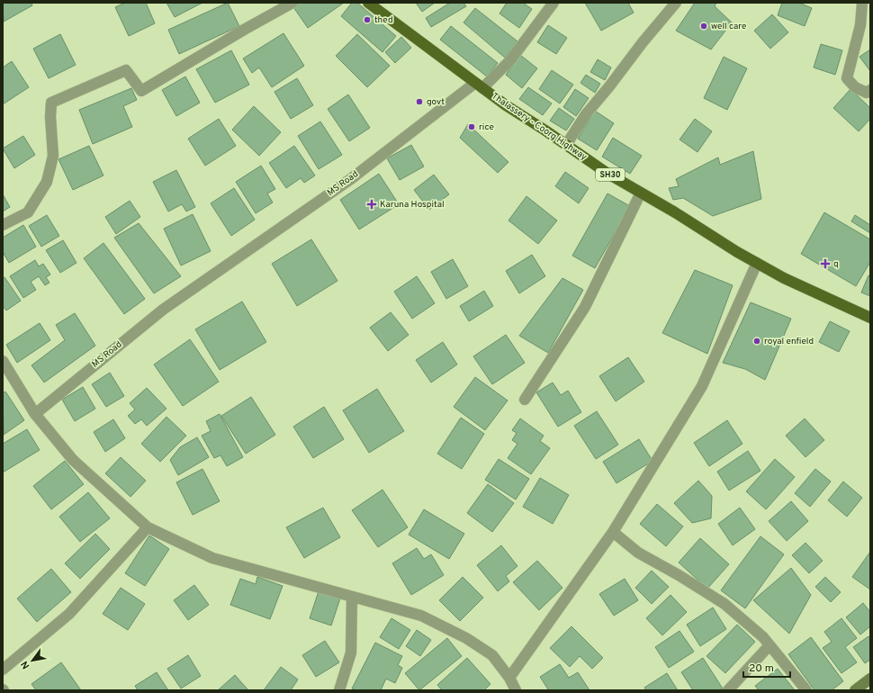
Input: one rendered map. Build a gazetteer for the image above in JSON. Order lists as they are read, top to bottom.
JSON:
{
  "streets": {
    "main road": ["Thalassery - Coorg Highway", "SH30"],
    "street": ["MS Road"]
  },
  "crossings": [
    ["Thalassery - Coorg Highway", "MS Road"]
  ],
  "places": {
    "other": [
      "thed",
      "well care",
      "govt",
      "rice",
      "royal enfield"
    ],
    "health": ["Karuna Hospital", "q"]
  },
  "scale_bar": "20 m",
  "north": "bottom left"
}
